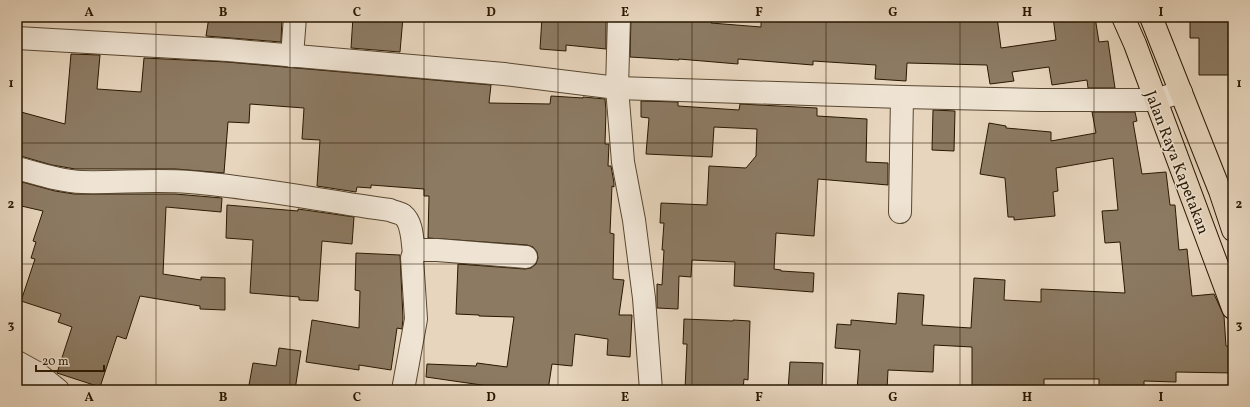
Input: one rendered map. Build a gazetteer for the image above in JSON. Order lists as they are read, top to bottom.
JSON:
{
  "streets": {
    "highway": ["Jalan Raya Kapetakan"]
  },
  "scale_bar": "20 m",
  "grid": {
    "columns": [
      "A",
      "B",
      "C",
      "D",
      "E",
      "F",
      "G",
      "H",
      "I"
    ],
    "rows": ["1", "2", "3"]
  }
}
